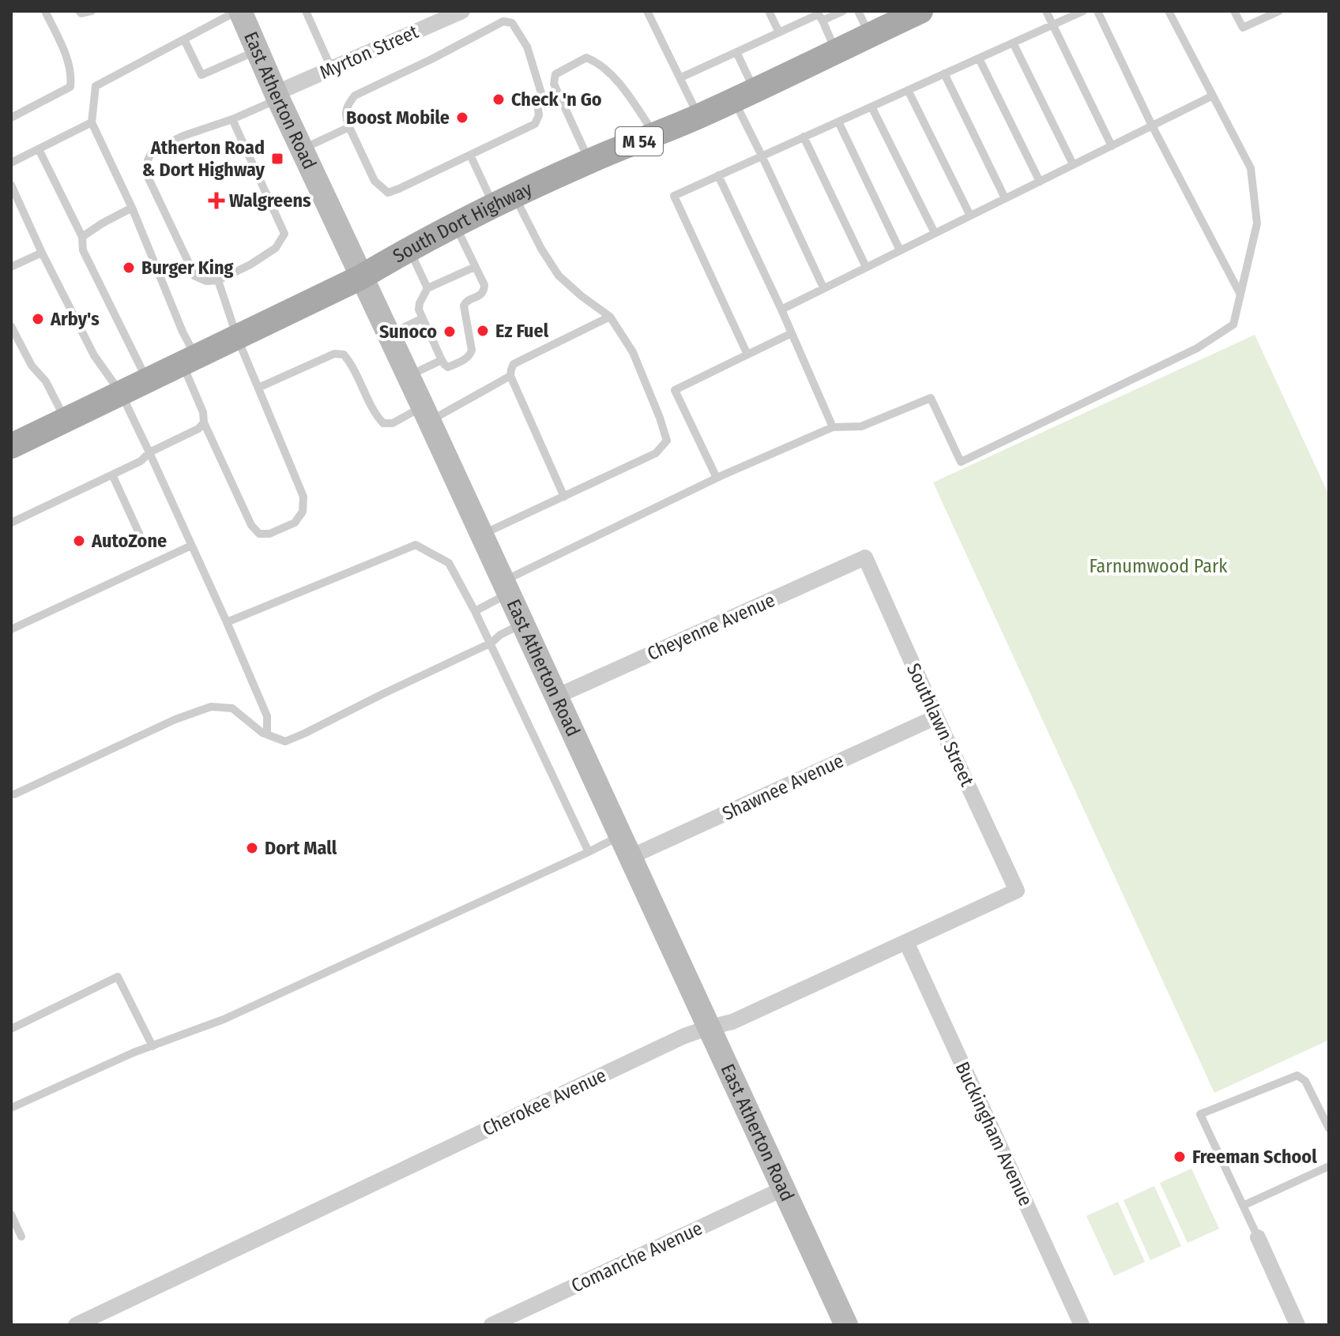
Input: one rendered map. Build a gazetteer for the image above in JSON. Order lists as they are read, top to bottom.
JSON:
{
  "streets": {
    "main road": ["M 54", "South Dort Highway"],
    "street": [
      "Myrton Street",
      "East Atherton Road",
      "Cheyenne Avenue",
      "Southlawn Street",
      "Shawnee Avenue",
      "Cherokee Avenue",
      "Buckingham Avenue",
      "Comanche Avenue"
    ]
  },
  "crossings": [
    ["Myrton Street", "East Atherton Road"],
    ["East Atherton Road", "South Dort Highway"],
    ["East Atherton Road", "Cheyenne Avenue"],
    ["East Atherton Road", "Shawnee Avenue"],
    ["East Atherton Road", "Cherokee Avenue"],
    ["East Atherton Road", "Comanche Avenue"],
    ["Cheyenne Avenue", "Southlawn Street"],
    ["Southlawn Street", "Shawnee Avenue"],
    ["Southlawn Street", "Cherokee Avenue"],
    ["Cherokee Avenue", "Buckingham Avenue"]
  ],
  "parks": ["Farnumwood Park"],
  "places": {
    "other": [
      "Check 'n Go",
      "Boost Mobile",
      "Burger King",
      "Arby's",
      "Ez Fuel",
      "Sunoco",
      "AutoZone",
      "Dort Mall",
      "Freeman School"
    ],
    "transit": ["Atherton Road & Dort Highway"],
    "health": ["Walgreens"]
  }
}
